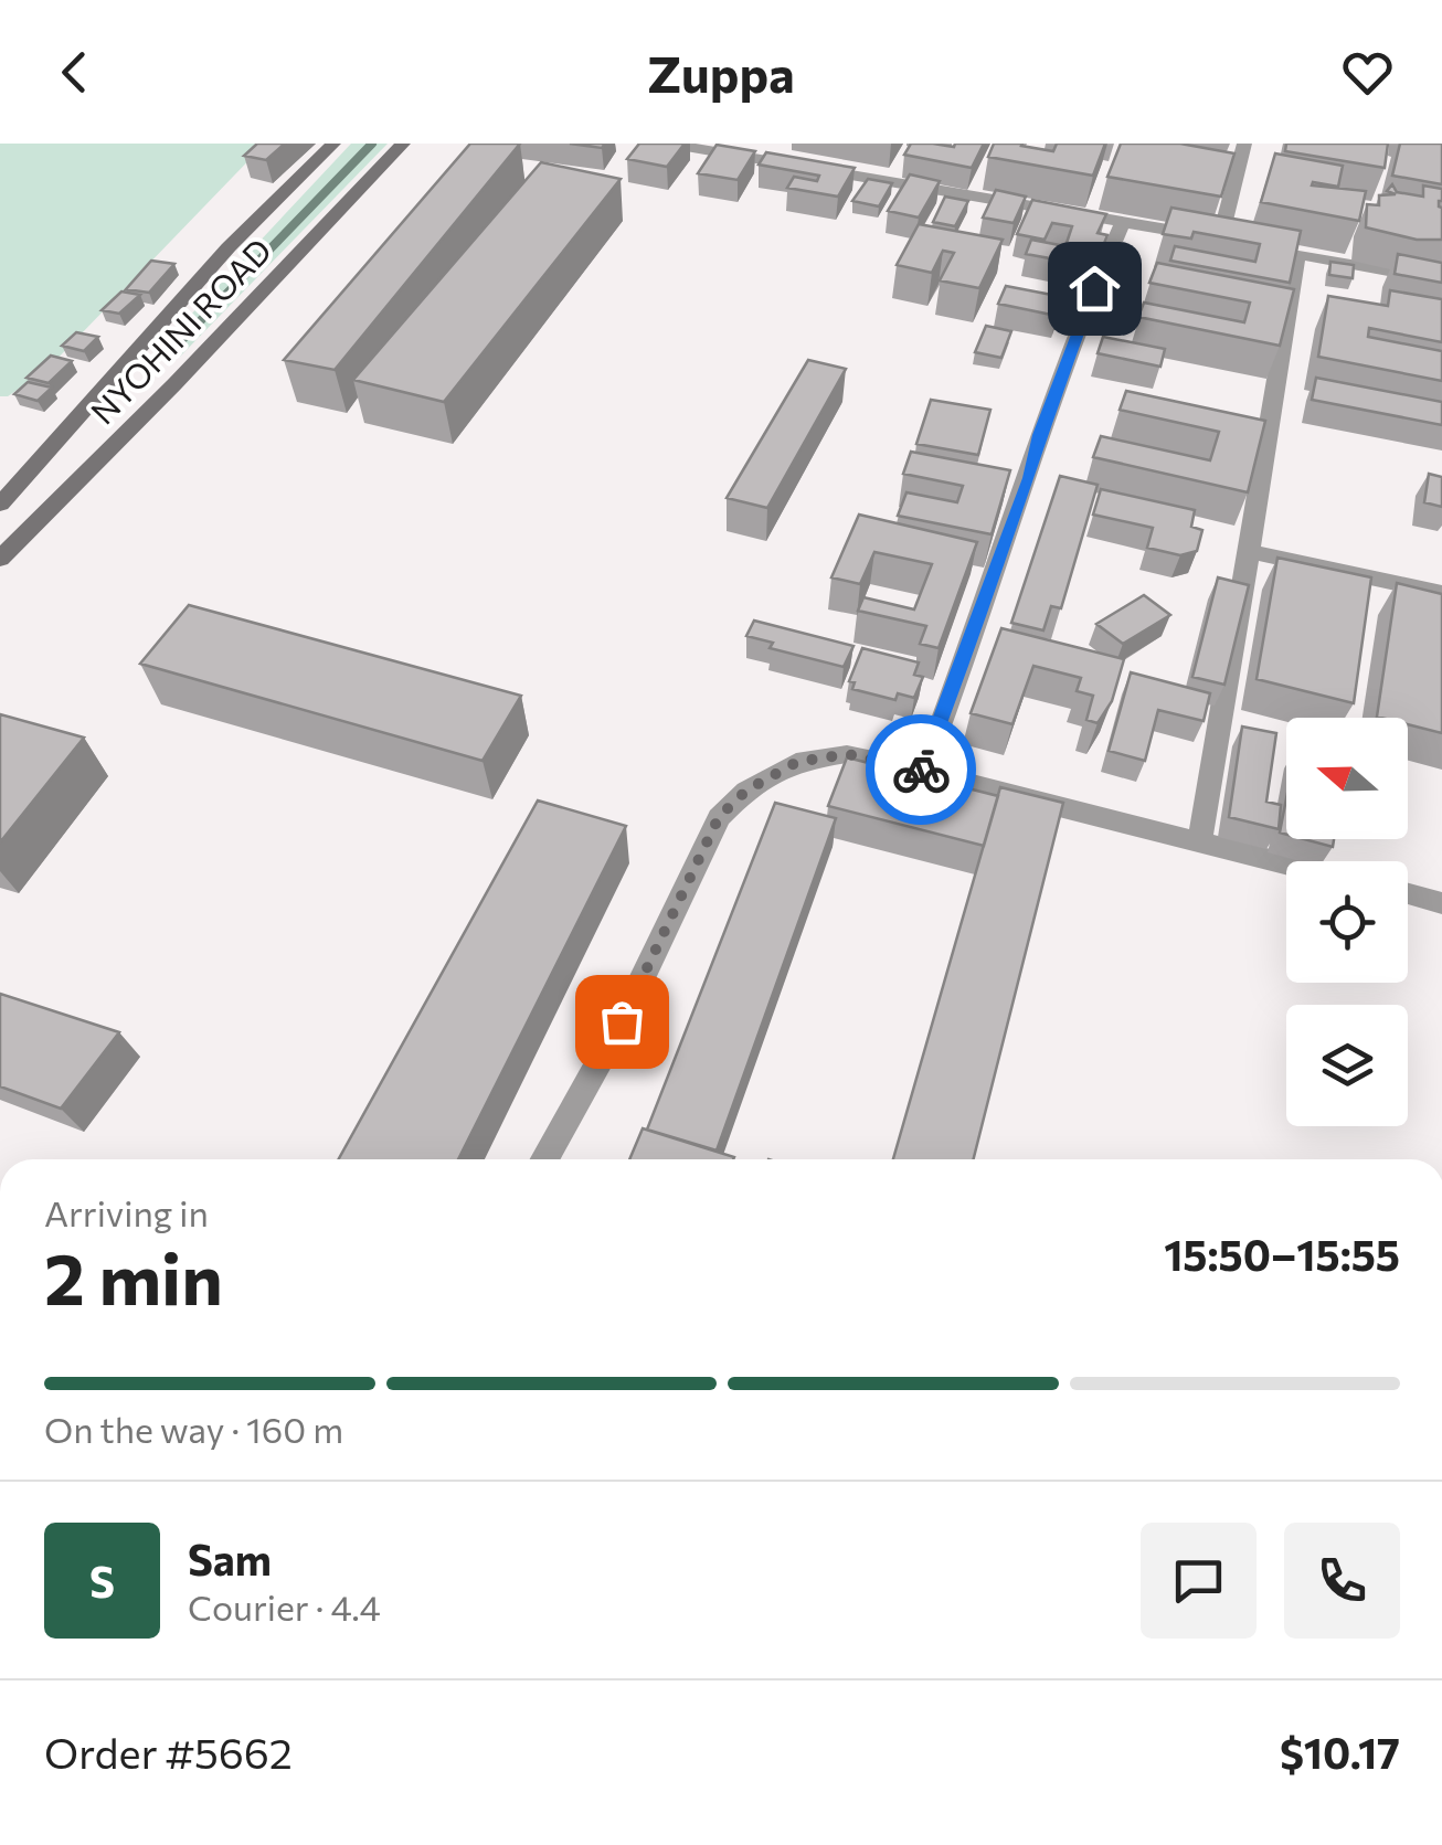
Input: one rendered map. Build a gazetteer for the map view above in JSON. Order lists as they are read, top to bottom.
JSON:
{
  "streets": {
    "main road": ["NYOHINI ROAD"]
  },
  "north": "left",
  "page": {
    "header": "Zuppa",
    "heading": ["2 min", "Arriving in", "15:50–15:55"],
    "panel": [
      "Sam",
      "Courier · 4.4",
      "Order #5662",
      "$10.17"
    ],
    "bar": "On the way · 160 m",
    "round": "S"
  }
}
